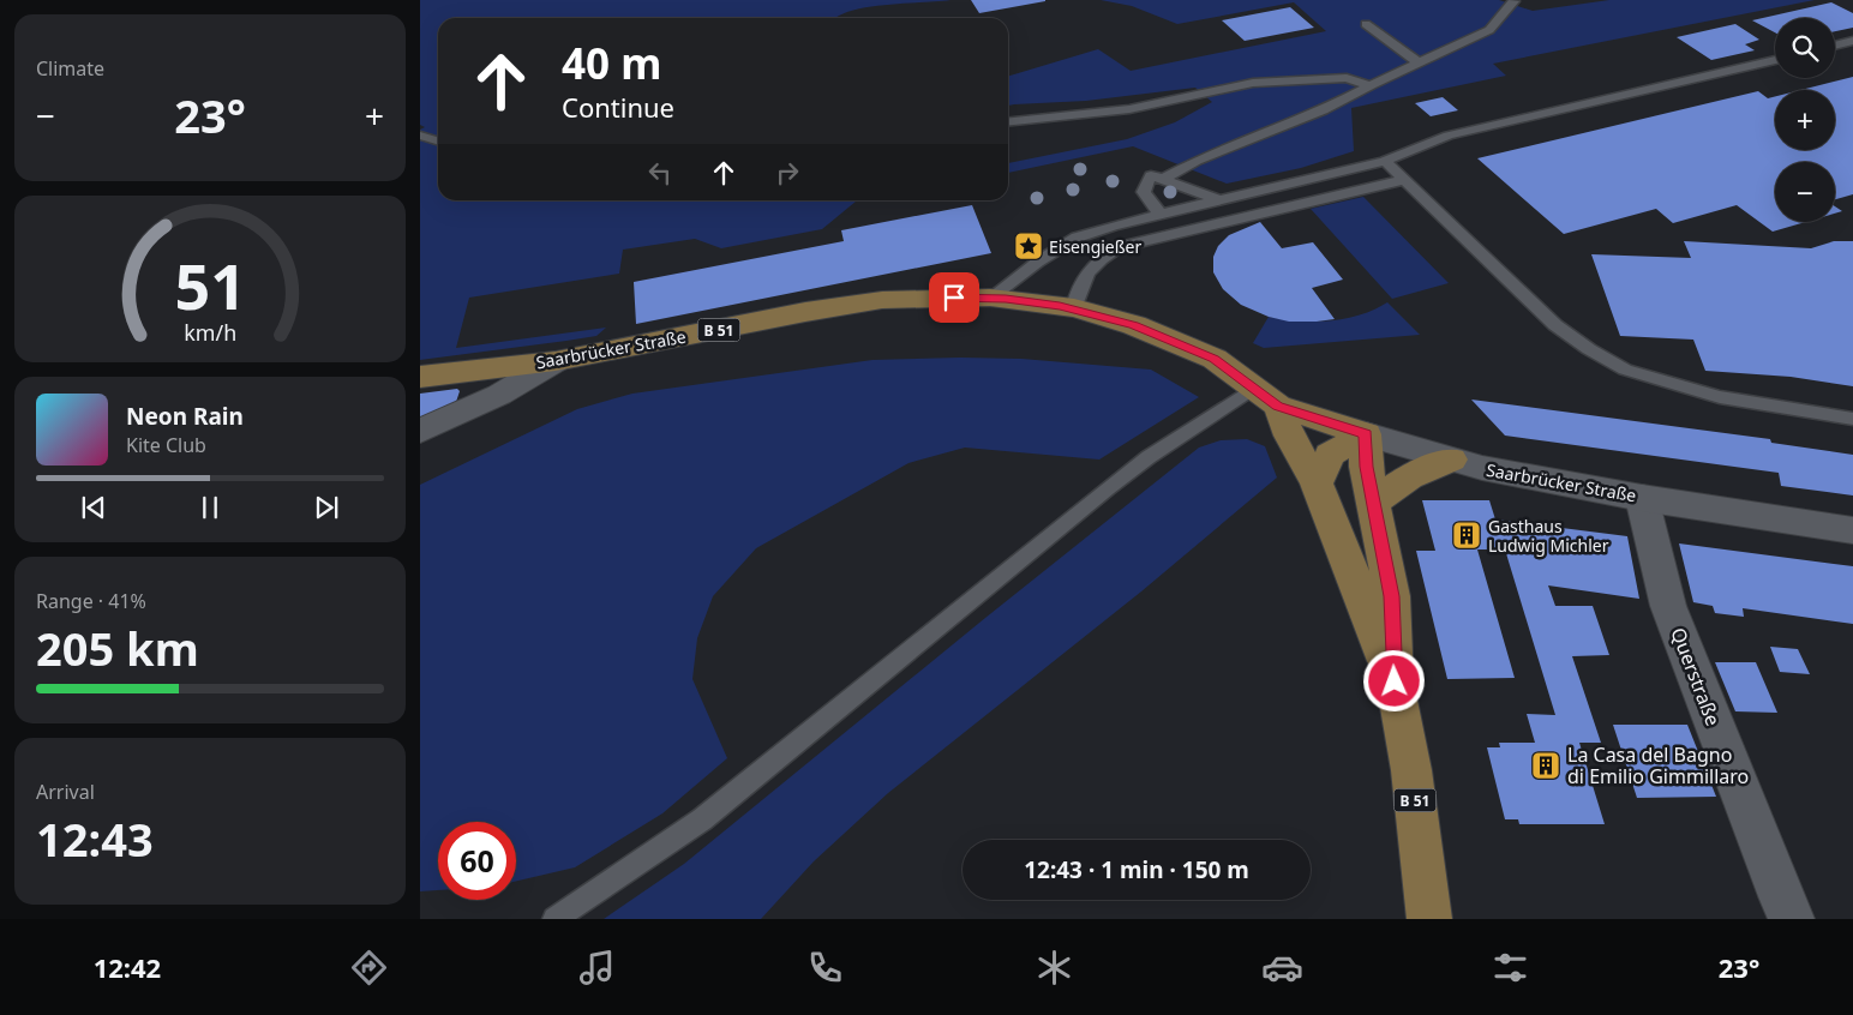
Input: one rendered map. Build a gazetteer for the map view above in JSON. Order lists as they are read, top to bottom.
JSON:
{
  "streets": {
    "main road": ["B 51", "Saarbrücker Straße"],
    "street": ["Querstraße"]
  },
  "crossings": [
    ["B 51", "Saarbrücker Straße"],
    ["Saarbrücker Straße", "Querstraße"]
  ],
  "places": {
    "place": ["Eisengießer"],
    "building": ["Gasthaus Ludwig Michler", "La Casa del Bagno di Emilio Gimmillaro"]
  },
  "page": {
    "tile": [
      "Climate",
      ["Range · 41%", "205 km"],
      ["Arrival", "12:43"]
    ],
    "map_buttons": ["+", "−"],
    "turn": ["40 m", "Continue"],
    "heat": ["−", "23°", "+"],
    "song": ["Neon Rain", "Kite Club"],
    "limit": "60",
    "trip": "12:43 · 1 min · 150 m",
    "tabs": ["12:42", "23°"],
    "gauge": ["51", "km/h"]
  }
}
